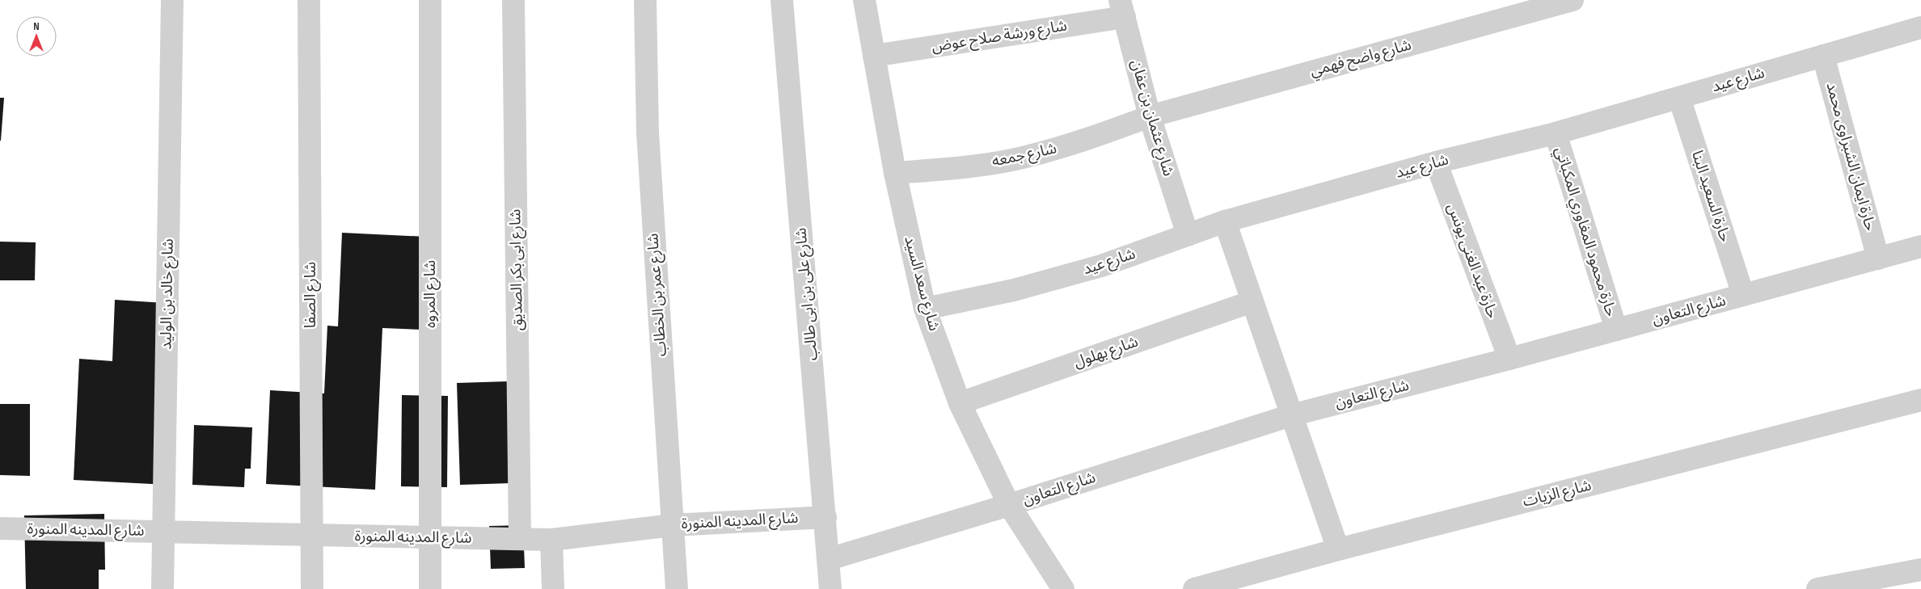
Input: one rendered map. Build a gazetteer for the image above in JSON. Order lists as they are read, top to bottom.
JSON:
{
  "streets": {
    "street": [
      "شارع ورشة صلاح عوض",
      "شارع واضح فهمي",
      "شارع عيد",
      "شارع عثمان بن عفان",
      "شارع جمعه",
      "حارة ايمان الشبراوى محمد",
      "حارة السعيد البنا",
      "حارة محمود المغاوري المكباتي",
      "حارة عبد الغنى يونس",
      "شارع ابى بكر الصديق",
      "شارع سعد السيد",
      "شارع خالد بن الوليد",
      "شارع المروه",
      "شارع على بن ابى طالب",
      "شارع الصفا",
      "شارع عمر بن الخطاب",
      "شارع التعاون",
      "شارع بهلول",
      "شارع الزيات",
      "شارع المدينه المنورة"
    ]
  },
  "crossings": [
    ["شارع ورشة صلاح عوض", "شارع عثمان بن عفان"],
    ["شارع ورشة صلاح عوض", "شارع سعد السيد"],
    ["شارع واضح فهمي", "شارع عثمان بن عفان"],
    ["شارع واضح فهمي", "شارع جمعه"],
    ["شارع عيد", "شارع عثمان بن عفان"],
    ["شارع عيد", "حارة ايمان الشبراوى محمد"],
    ["شارع عيد", "حارة السعيد البنا"],
    ["شارع عيد", "حارة محمود المغاوري المكباتي"],
    ["شارع عيد", "حارة عبد الغنى يونس"],
    ["شارع عيد", "شارع سعد السيد"],
    ["شارع عثمان بن عفان", "شارع جمعه"],
    ["شارع جمعه", "شارع سعد السيد"],
    ["حارة ايمان الشبراوى محمد", "شارع التعاون"],
    ["حارة السعيد البنا", "شارع التعاون"],
    ["حارة محمود المغاوري المكباتي", "شارع التعاون"],
    ["حارة عبد الغنى يونس", "شارع التعاون"],
    ["شارع ابى بكر الصديق", "شارع المدينه المنورة"],
    ["شارع سعد السيد", "شارع التعاون"],
    ["شارع سعد السيد", "شارع بهلول"],
    ["شارع خالد بن الوليد", "شارع المدينه المنورة"],
    ["شارع المروه", "شارع المدينه المنورة"],
    ["شارع على بن ابى طالب", "شارع التعاون"],
    ["شارع على بن ابى طالب", "شارع المدينه المنورة"],
    ["شارع الصفا", "شارع المدينه المنورة"],
    ["شارع عمر بن الخطاب", "شارع المدينه المنورة"]
  ],
  "north": "top"
}
